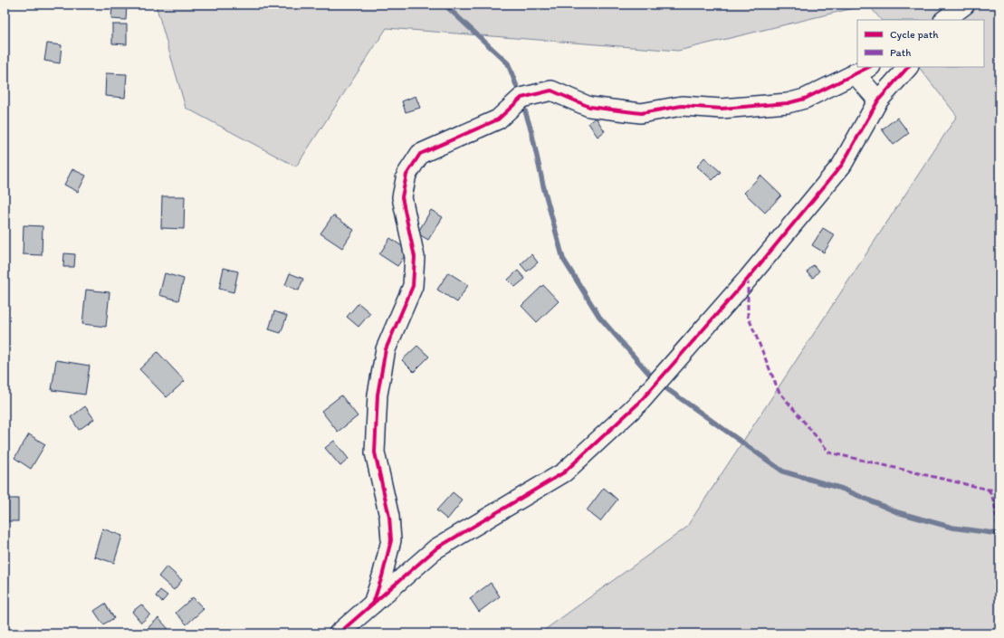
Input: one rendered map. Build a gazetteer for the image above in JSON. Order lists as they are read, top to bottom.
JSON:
{
  "legend": ["Cycle path", "Path"]
}
